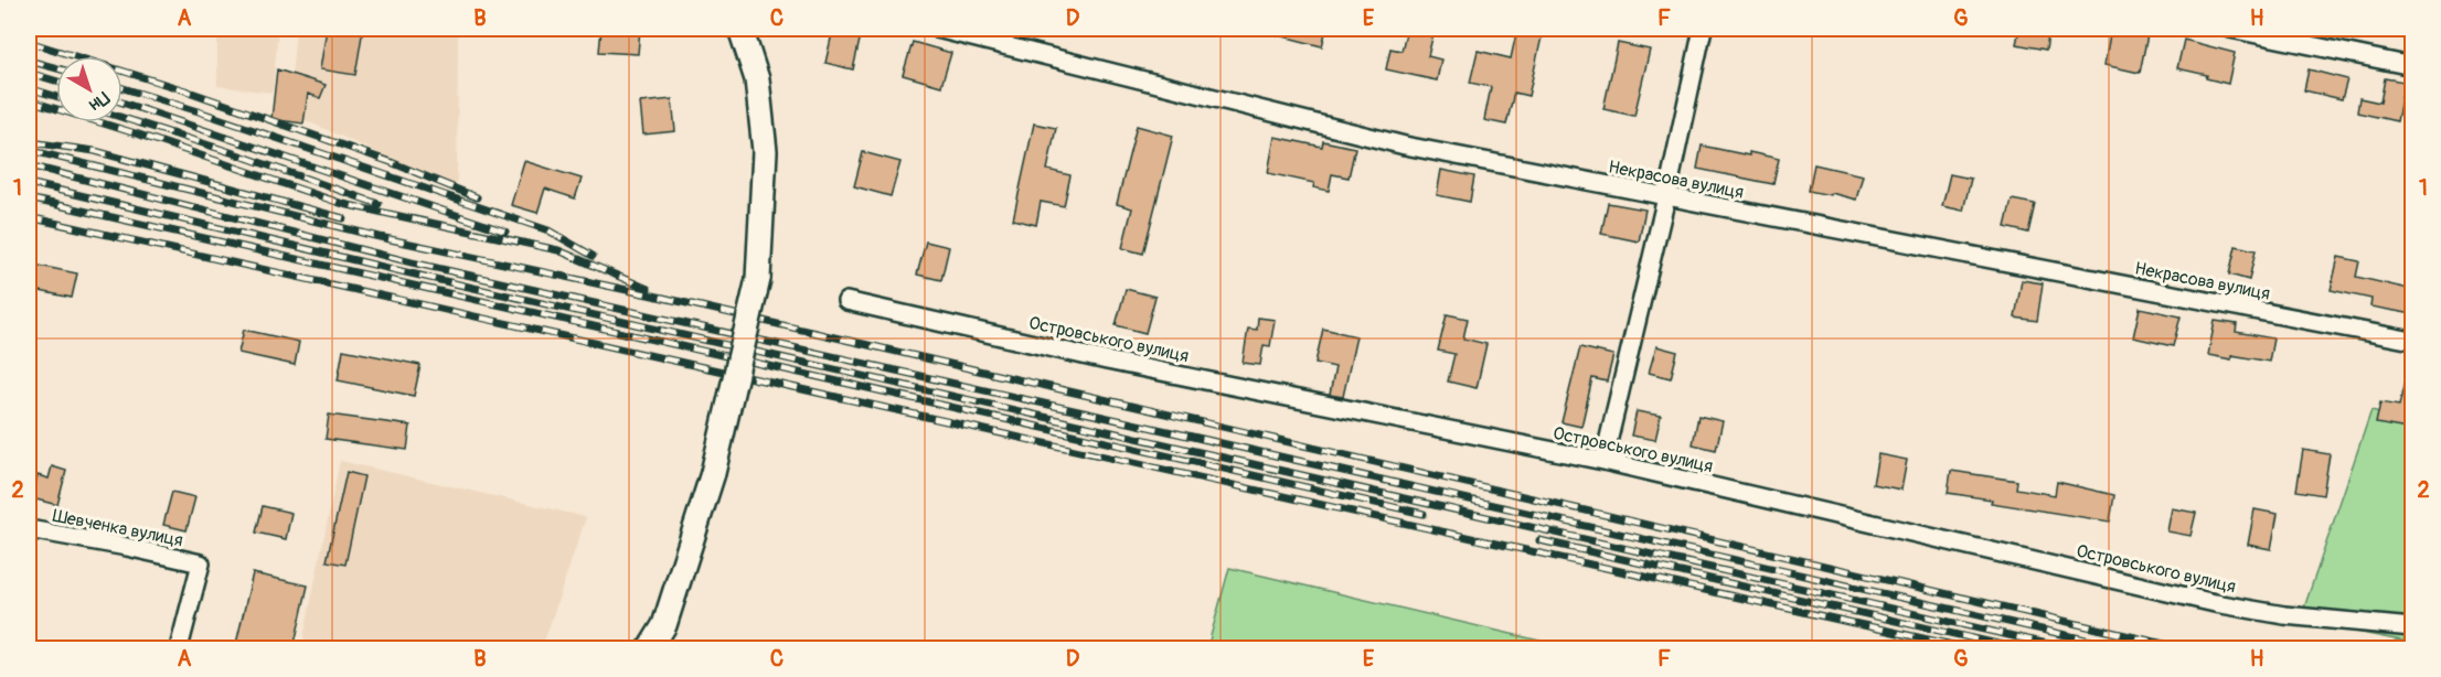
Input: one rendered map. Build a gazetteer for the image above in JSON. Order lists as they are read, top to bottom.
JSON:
{
  "streets": {
    "street": ["Некрасова вулиця", "Островського вулиця", "Шевченка вулиця"]
  },
  "north": "bottom right",
  "grid": {
    "columns": [
      "A",
      "B",
      "C",
      "D",
      "E",
      "F",
      "G",
      "H"
    ],
    "rows": ["1", "2"]
  }
}
